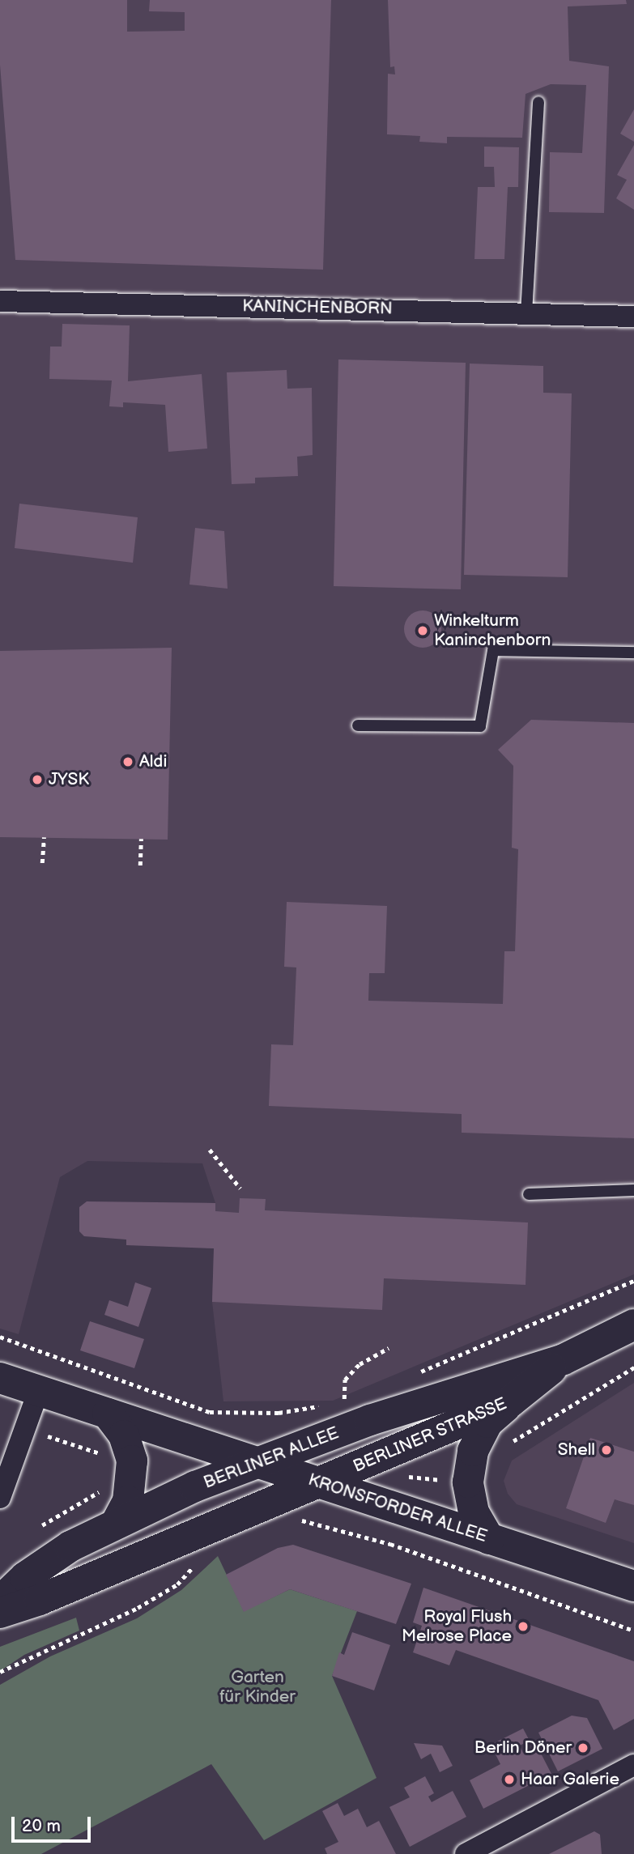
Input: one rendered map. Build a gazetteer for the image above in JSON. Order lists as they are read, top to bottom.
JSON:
{
  "streets": {
    "main road": ["BERLINER STRASSE", "BERLINER ALLEE", "KRONSFORDER ALLEE"],
    "street": ["KANINCHENBORN"]
  },
  "crossings": [
    ["BERLINER STRASSE", "BERLINER ALLEE"],
    ["BERLINER STRASSE", "KRONSFORDER ALLEE"],
    ["BERLINER ALLEE", "KRONSFORDER ALLEE"]
  ],
  "parks": ["Garten für Kinder"],
  "places": [
    "Winkelturm Kaninchenborn",
    "Aldi",
    "JYSK",
    "Shell",
    "Royal Flush Melrose Place",
    "Berlin Döner",
    "Haar Galerie"
  ],
  "scale_bar": "20 m"
}
